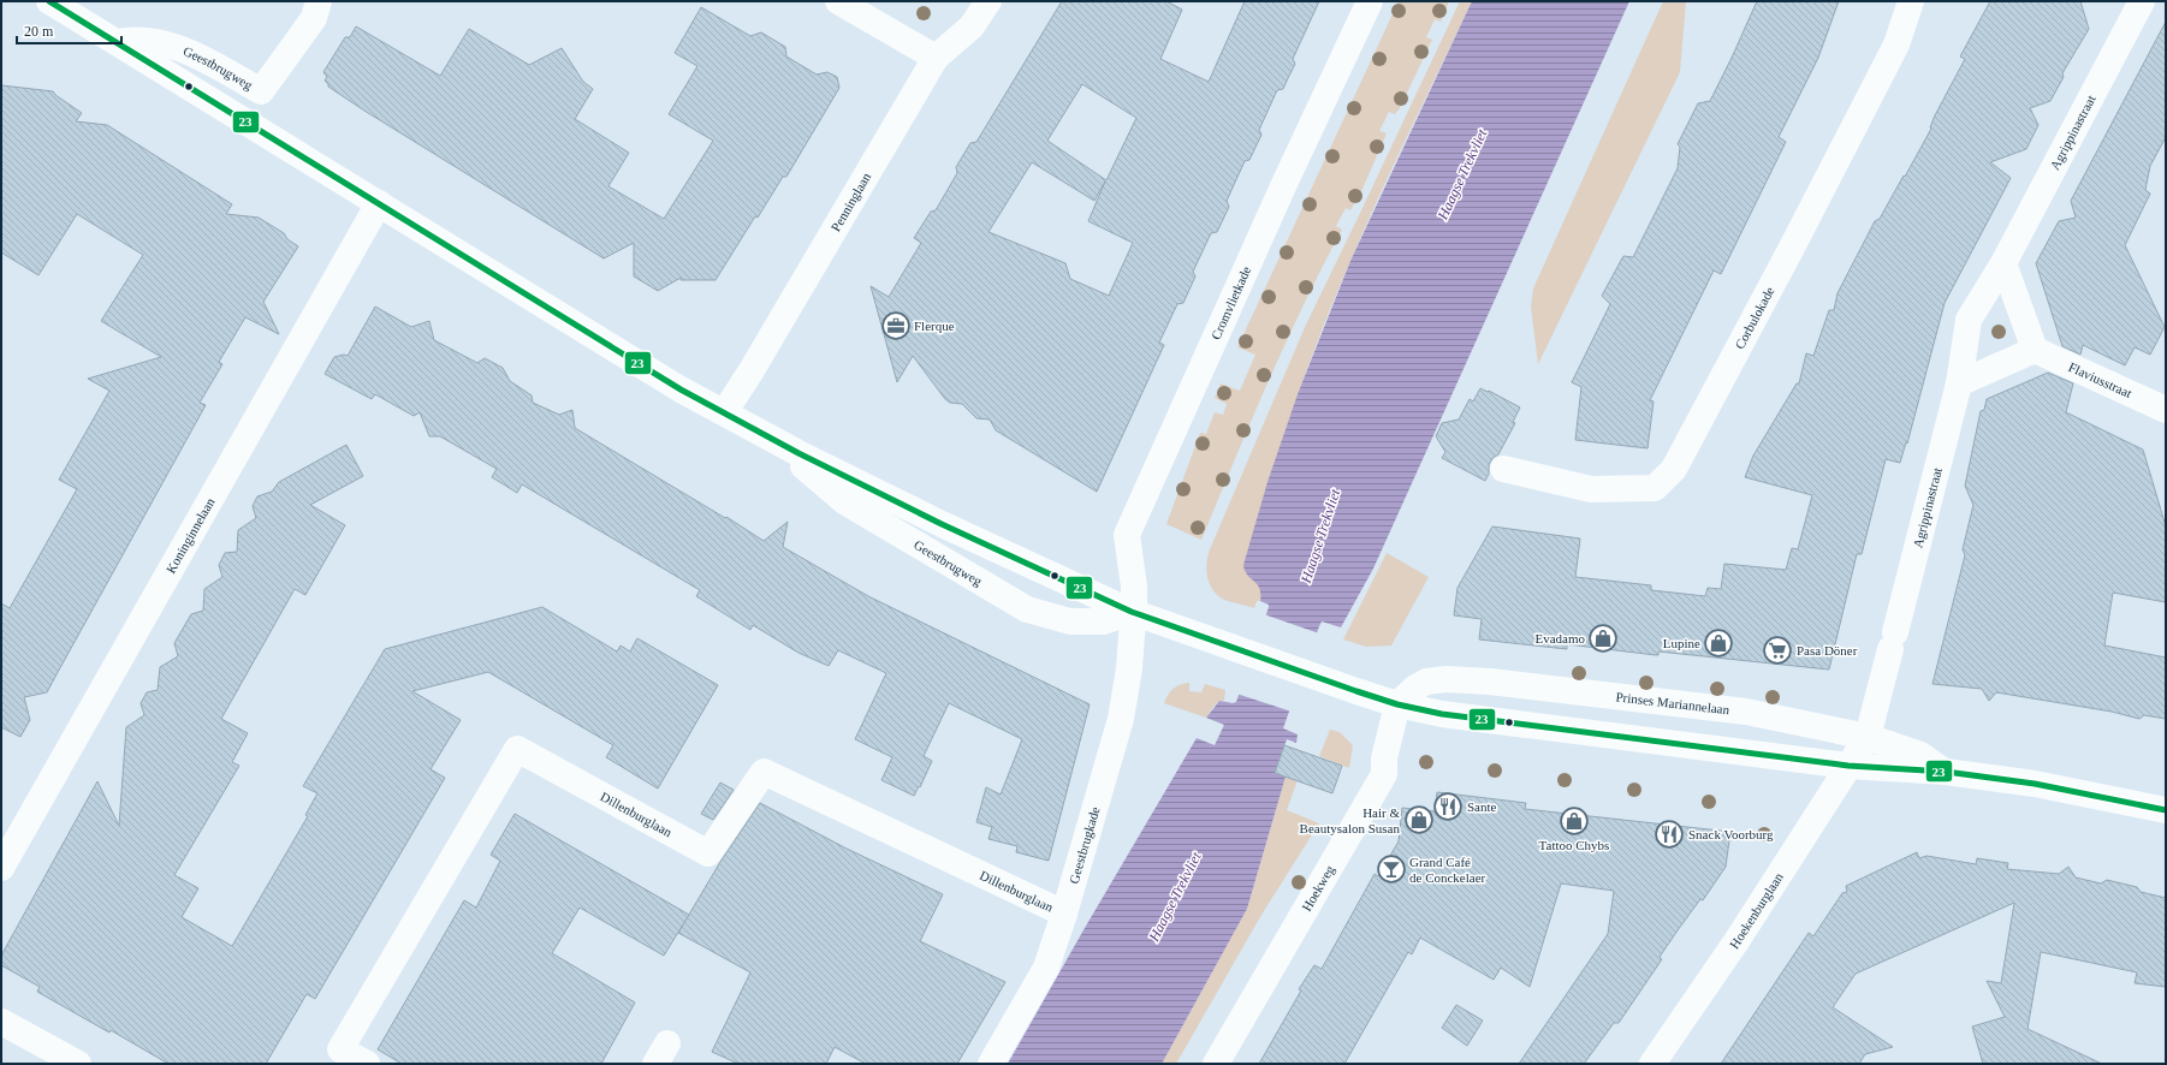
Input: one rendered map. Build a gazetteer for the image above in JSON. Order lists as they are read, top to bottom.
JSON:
{
  "streets": {
    "street": [
      "Geestbrugweg",
      "Agrippinastraat",
      "Penninglaan",
      "Cromvlietkade",
      "Corbulokade",
      "Flaviusstraat",
      "Koninginnelaan",
      "Prinses Mariannelaan",
      "Dillenburglaan",
      "Geestbrugkade",
      "Hoekweg",
      "Hoekenburglaan"
    ]
  },
  "crossings": [
    ["Geestbrugweg", "Penninglaan"],
    ["Geestbrugweg", "Cromvlietkade"],
    ["Geestbrugweg", "Koninginnelaan"],
    ["Geestbrugweg", "Prinses Mariannelaan"],
    ["Geestbrugweg", "Geestbrugkade"],
    ["Agrippinastraat", "Prinses Mariannelaan"],
    ["Agrippinastraat", "Hoekenburglaan"],
    ["Cromvlietkade", "Geestbrugkade"],
    ["Prinses Mariannelaan", "Hoekweg"],
    ["Prinses Mariannelaan", "Hoekenburglaan"],
    ["Dillenburglaan", "Geestbrugkade"]
  ],
  "water": ["Haagse Trekvliet"],
  "places": {
    "office": ["Flerque"],
    "shop": [
      "Evadamo",
      "Lupine",
      "Hair & Beautysalon Susan",
      "Tattoo Chybs"
    ],
    "supermarket": ["Pasa Döner"],
    "restaurant": ["Sante", "Snack Voorburg"],
    "bar": ["Grand Café de Conckelaer"]
  },
  "lines": ["transit line 23"],
  "scale_bar": "20 m"
}
